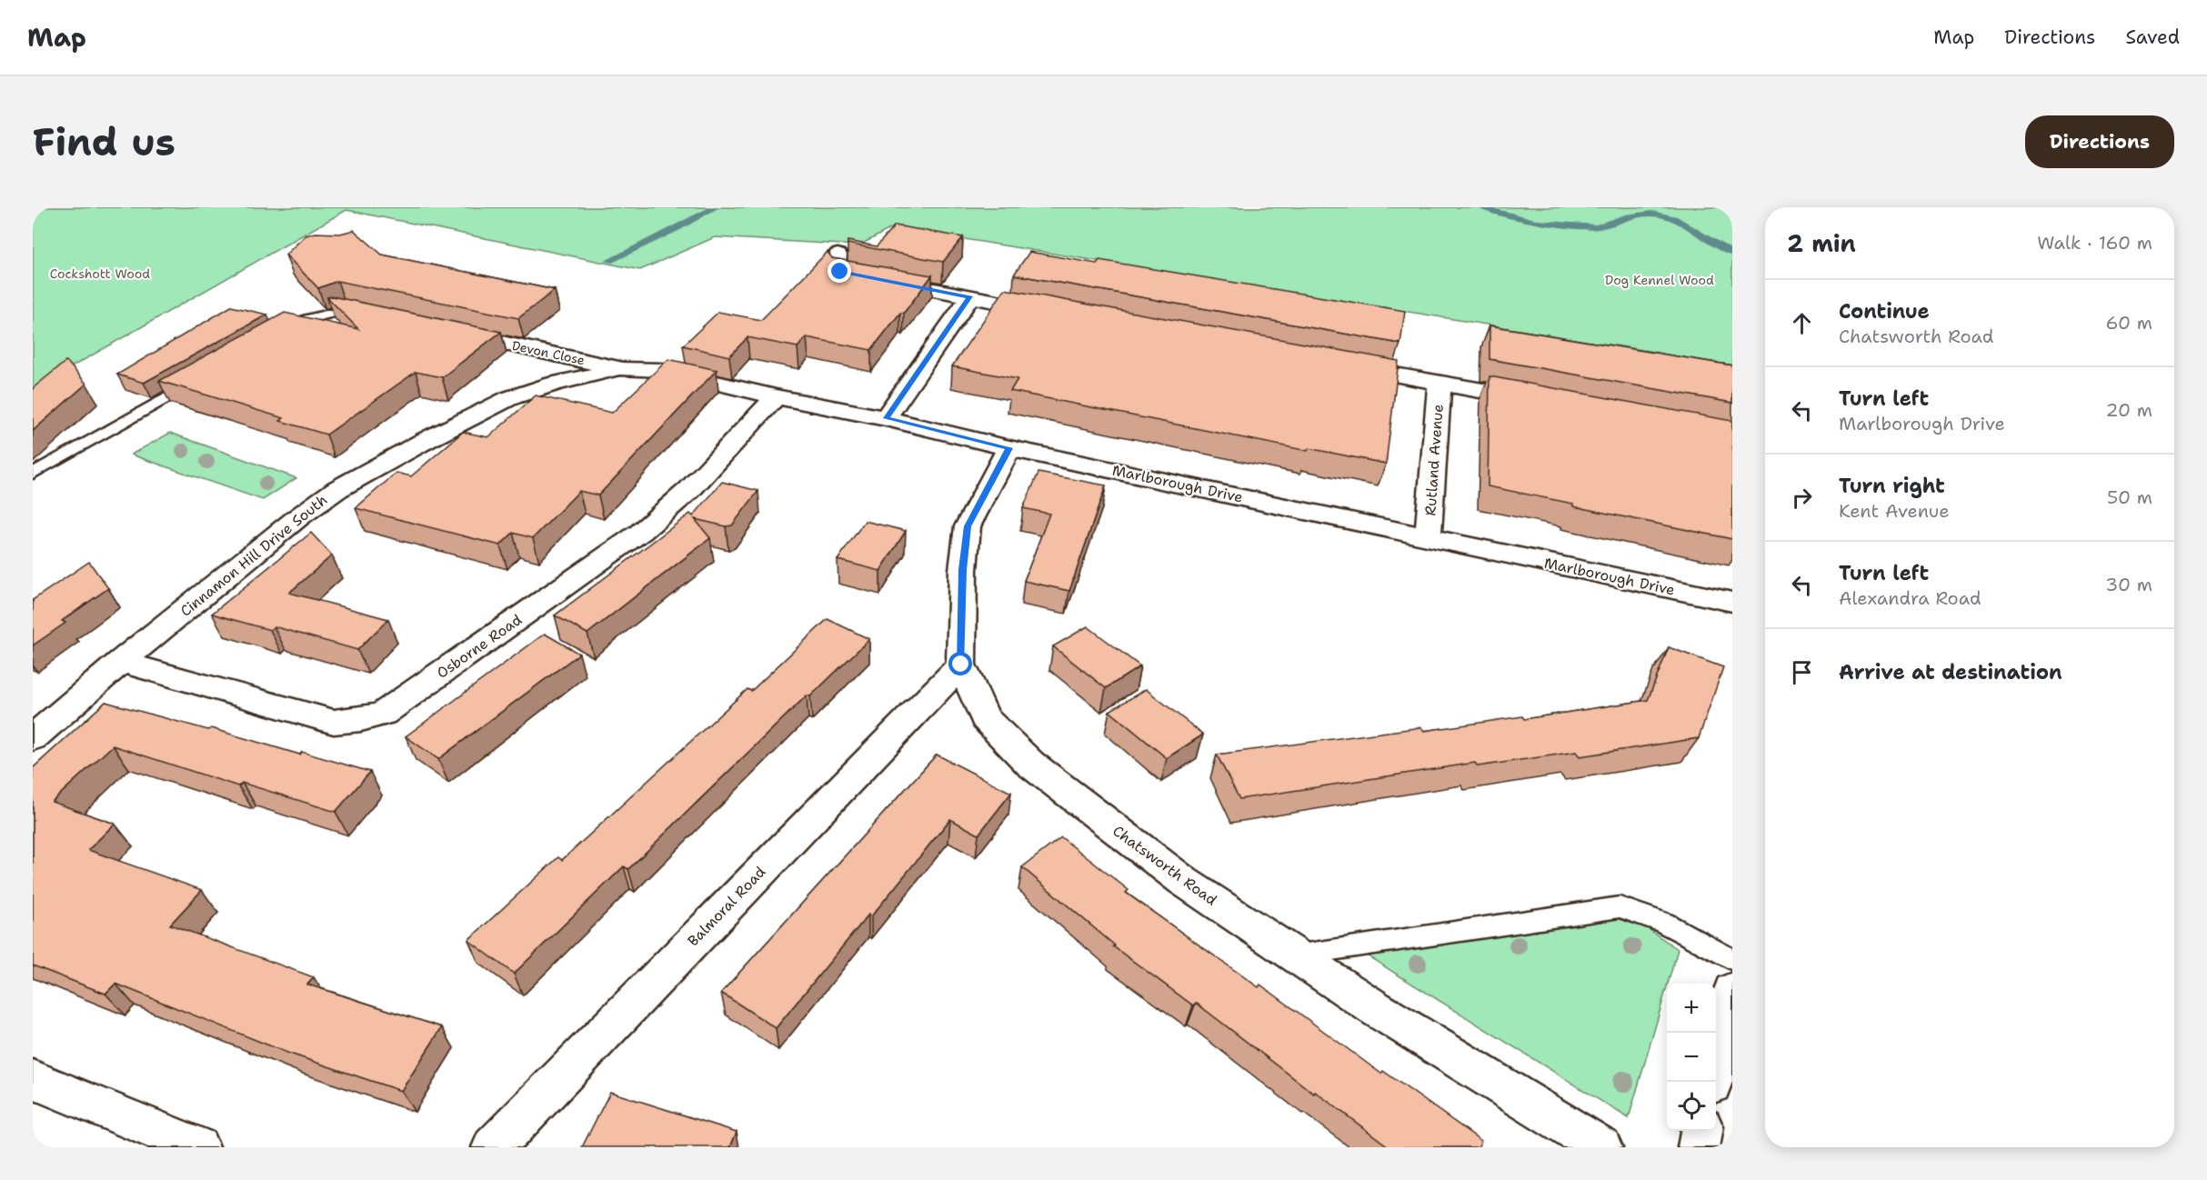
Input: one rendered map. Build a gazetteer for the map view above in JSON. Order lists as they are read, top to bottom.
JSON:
{
  "streets": {
    "street": [
      "Devon Close",
      "Rutland Avenue",
      "Marlborough Drive",
      "Cinnamon Hill Drive South",
      "Osborne Road",
      "Chatsworth Road",
      "Balmoral Road"
    ]
  },
  "crossings": [
    ["Devon Close", "Marlborough Drive"],
    ["Devon Close", "Cinnamon Hill Drive South"],
    ["Rutland Avenue", "Marlborough Drive"],
    ["Marlborough Drive", "Cinnamon Hill Drive South"],
    ["Marlborough Drive", "Osborne Road"],
    ["Marlborough Drive", "Chatsworth Road"],
    ["Cinnamon Hill Drive South", "Osborne Road"],
    ["Chatsworth Road", "Balmoral Road"]
  ],
  "parks": ["Cockshott Wood", "Dog Kennel Wood"],
  "page": {
    "header": "Map",
    "nav": ["Map", "Directions", "Saved"],
    "buttons": "Directions",
    "title": "Find us",
    "heading": ["2 min", "Walk · 160 m"],
    "list": [
      ["Continue", "Chatsworth Road", "60 m"],
      ["Turn left", "Marlborough Drive", "20 m"],
      ["Turn right", "Kent Avenue", "50 m"],
      ["Turn left", "Alexandra Road", "30 m"],
      "Arrive at destination"
    ],
    "map_buttons": ["+", "−"]
  }
}
